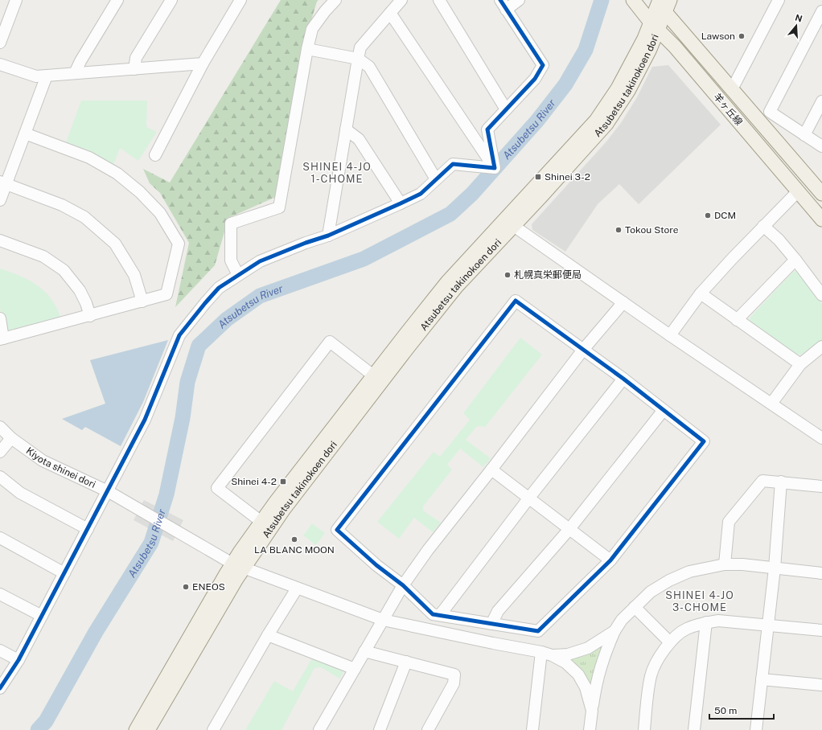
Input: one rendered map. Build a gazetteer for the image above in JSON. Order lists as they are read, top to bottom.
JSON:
{
  "streets": {
    "main road": ["Atsubetsu takinokoen dori", "羊ヶ丘線"],
    "street": ["Kiyota shinei dori"]
  },
  "crossings": [
    ["Atsubetsu takinokoen dori", "羊ヶ丘線"],
    ["Atsubetsu takinokoen dori", "Kiyota shinei dori"]
  ],
  "districts": ["SHINEI 4-JO 1-CHOME", "SHINEI 4-JO 3-CHOME"],
  "water": ["Atsubetsu River"],
  "places": {
    "other": [
      "Lawson",
      "DCM",
      "Tokou Store",
      "札幌真栄郵便局",
      "LA BLANC MOON",
      "ENEOS"
    ],
    "transit": ["Shinei 3-2", "Shinei 4-2"]
  },
  "scale_bar": "50 m",
  "north": "top"
}
